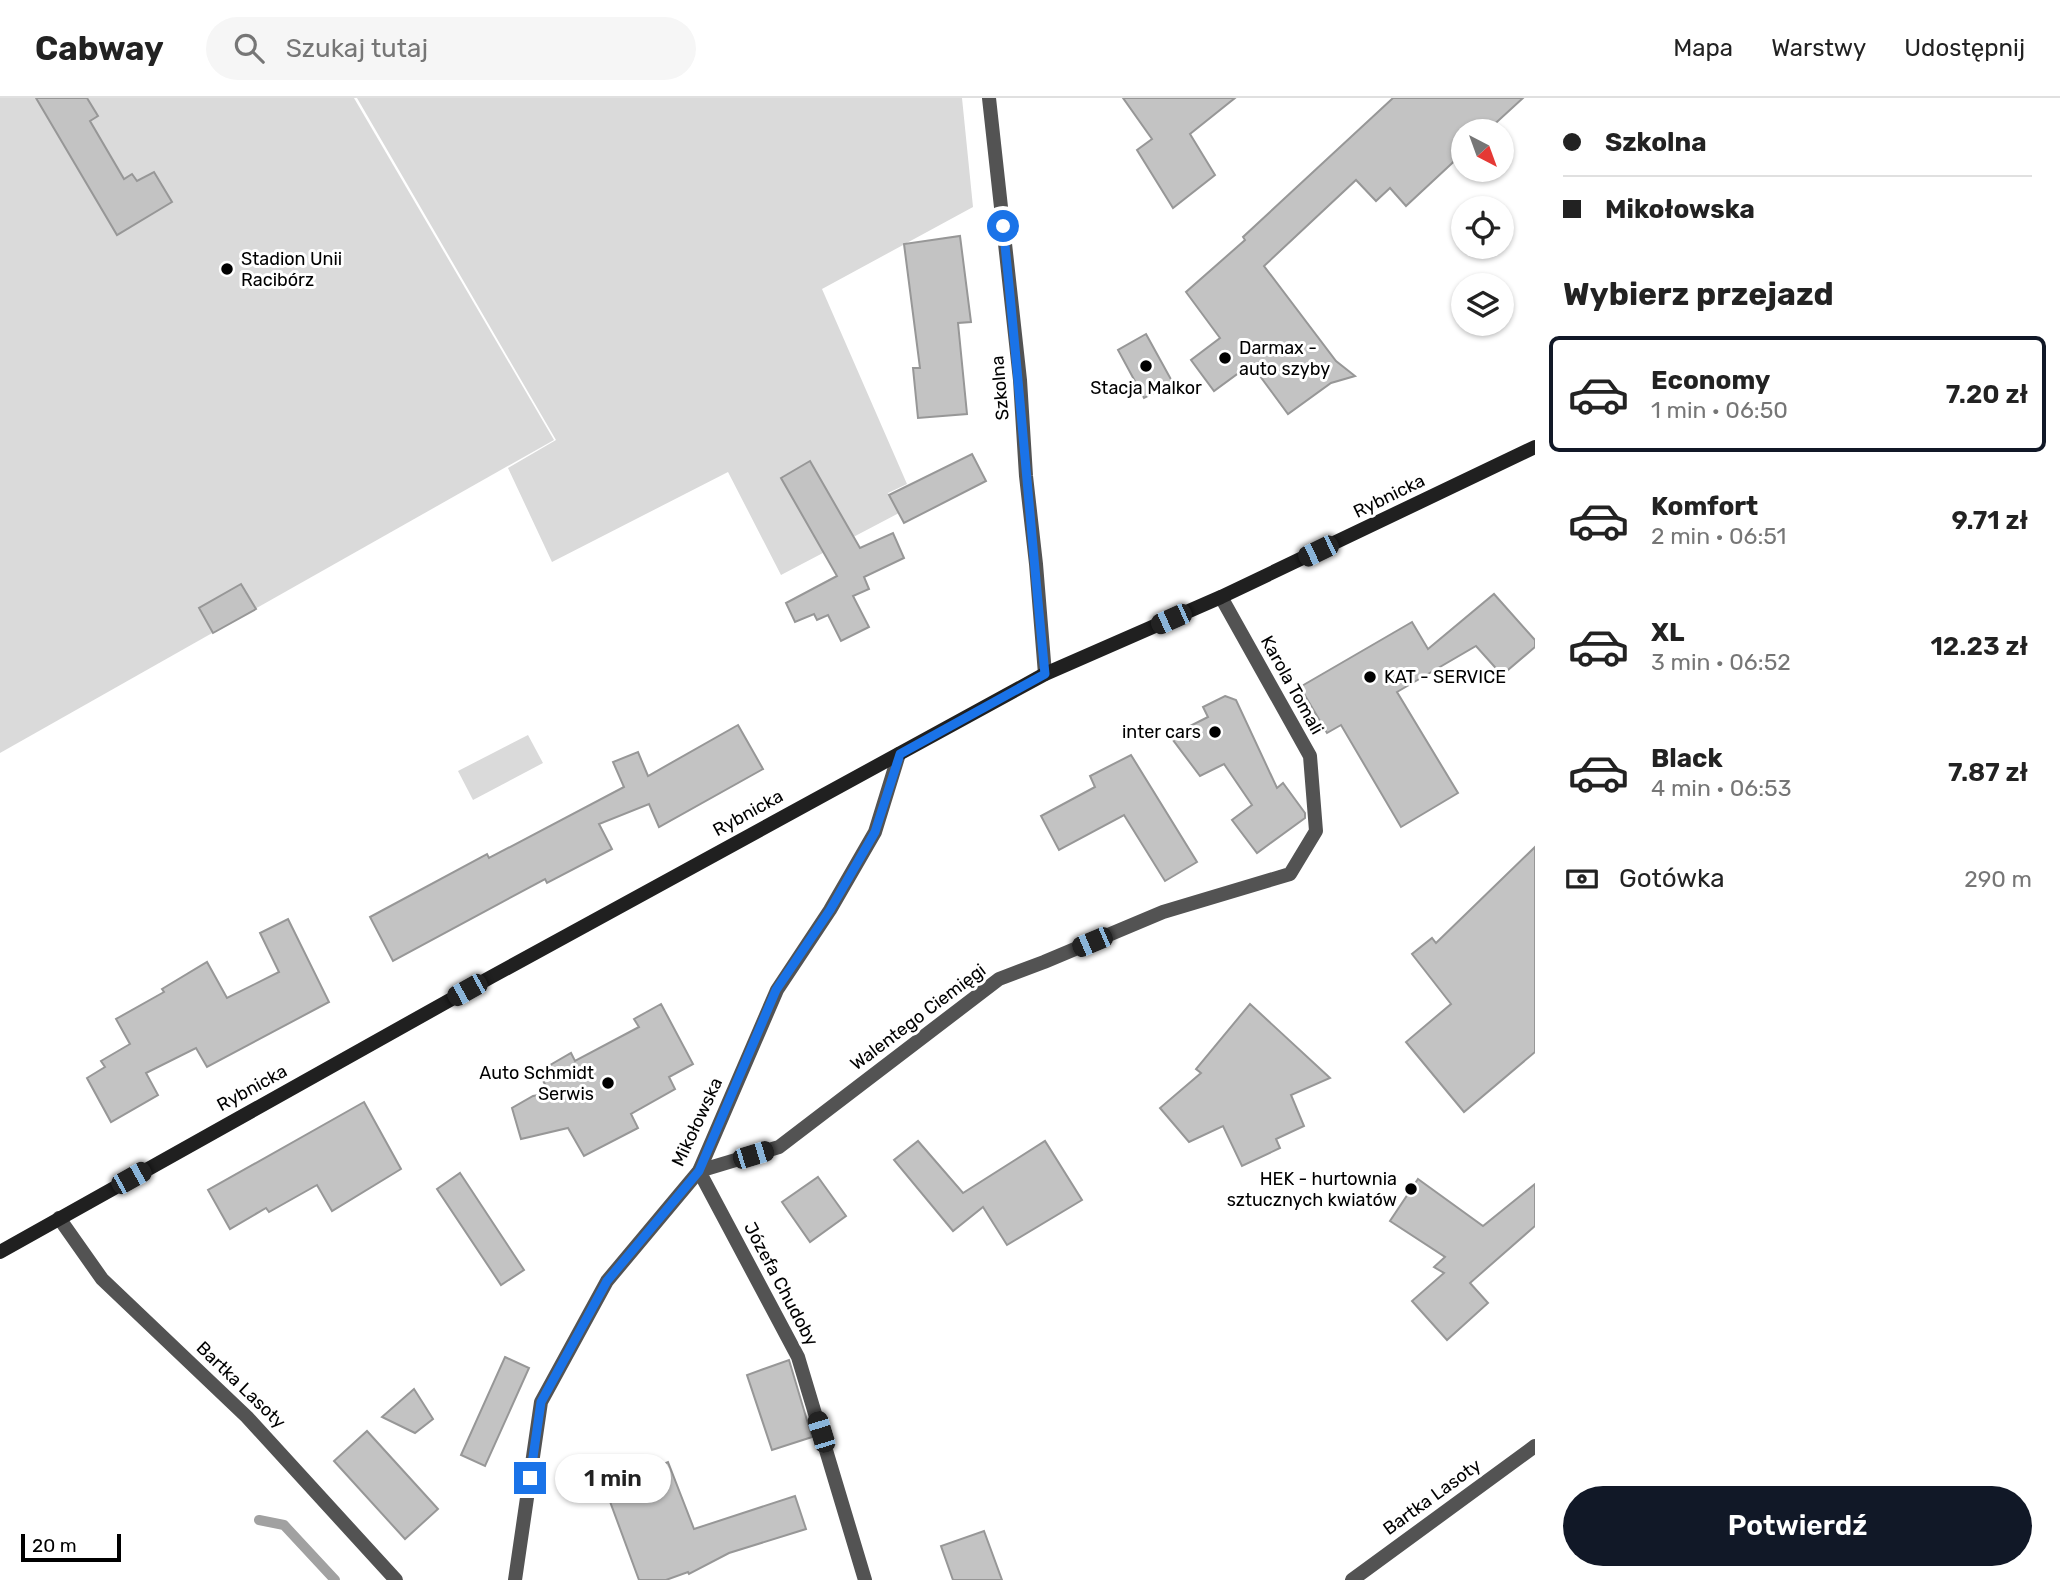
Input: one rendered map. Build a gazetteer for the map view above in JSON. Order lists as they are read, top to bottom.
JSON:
{
  "streets": {
    "street": [
      "Szkolna",
      "Rybnicka",
      "Karola Tomali",
      "Walentego Ciemięgi",
      "Mikołowska",
      "Józefa Chudoby",
      "Bartka Lasoty"
    ]
  },
  "crossings": [
    ["Szkolna", "Rybnicka"],
    ["Rybnicka", "Karola Tomali"],
    ["Rybnicka", "Mikołowska"],
    ["Rybnicka", "Bartka Lasoty"],
    ["Karola Tomali", "Walentego Ciemięgi"],
    ["Walentego Ciemięgi", "Mikołowska"],
    ["Walentego Ciemięgi", "Józefa Chudoby"],
    ["Mikołowska", "Józefa Chudoby"]
  ],
  "places": [
    "Stadion Unii Racibórz",
    "Darmax - auto szyby",
    "Stacja Malkor",
    "KAT - SERVICE",
    "inter cars",
    "Auto Schmidt Serwis",
    "HEK - hurtownia sztucznych kwiatów"
  ],
  "scale_bar": "20 m",
  "north": "bottom right",
  "page": {
    "header": "Cabway",
    "search": "Szukaj tutaj",
    "nav": ["Mapa", "Warstwy", "Udostępnij"],
    "banner": ["Szkolna", "Mikołowska"],
    "heading": "Wybierz przejazd",
    "list": [
      {
        "name": "Economy",
        "note": "1 min · 06:50",
        "value": "7.20 zł"
      },
      {
        "name": "Komfort",
        "note": "2 min · 06:51",
        "value": "9.71 zł"
      },
      {
        "name": "XL",
        "note": "3 min · 06:52",
        "value": "12.23 zł"
      },
      {
        "name": "Black",
        "note": "4 min · 06:53",
        "value": "7.87 zł"
      }
    ],
    "pay": ["Gotówka", "290 m"],
    "bubble": "1 min",
    "buttons": "Potwierdź",
    "scale": "20 m"
  }
}
